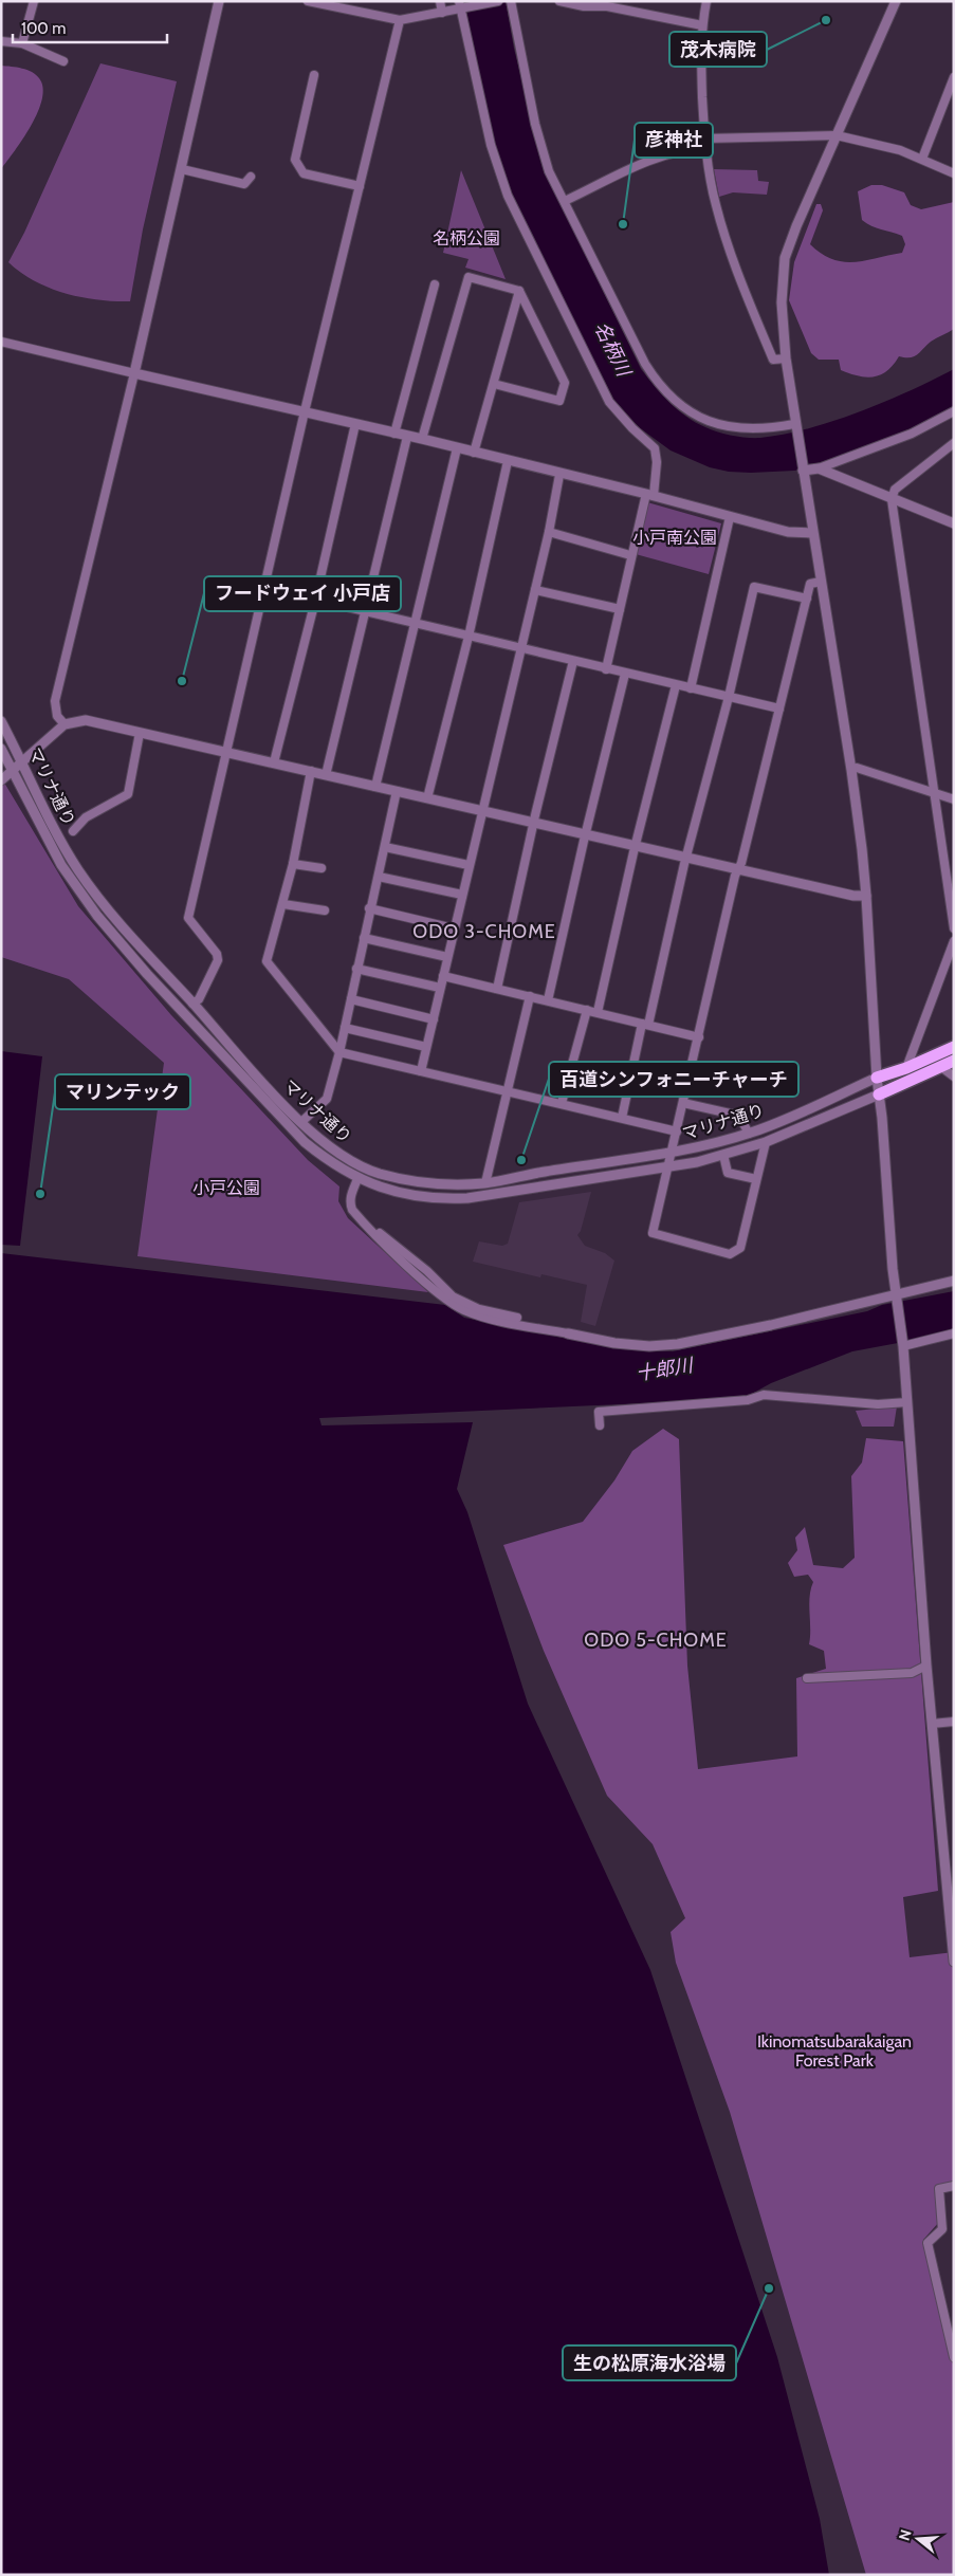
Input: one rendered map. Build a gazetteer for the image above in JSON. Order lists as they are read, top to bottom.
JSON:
{
  "streets": {
    "street": ["マリナ通り"]
  },
  "districts": ["ODO 3-CHOME", "ODO 5-CHOME"],
  "water": ["名柄川", "十郎川"],
  "parks": [
    "名柄公園",
    "小戸南公園",
    "小戸公園",
    "Ikinomatsubarakaigan Forest Park"
  ],
  "places": [
    "茂木病院",
    "彦神社",
    "フードウェイ 小戸店",
    "百道シンフォニーチャーチ",
    "マリンテック",
    "生の松原海水浴場"
  ],
  "scale_bar": "100 m",
  "north": "left"
}
